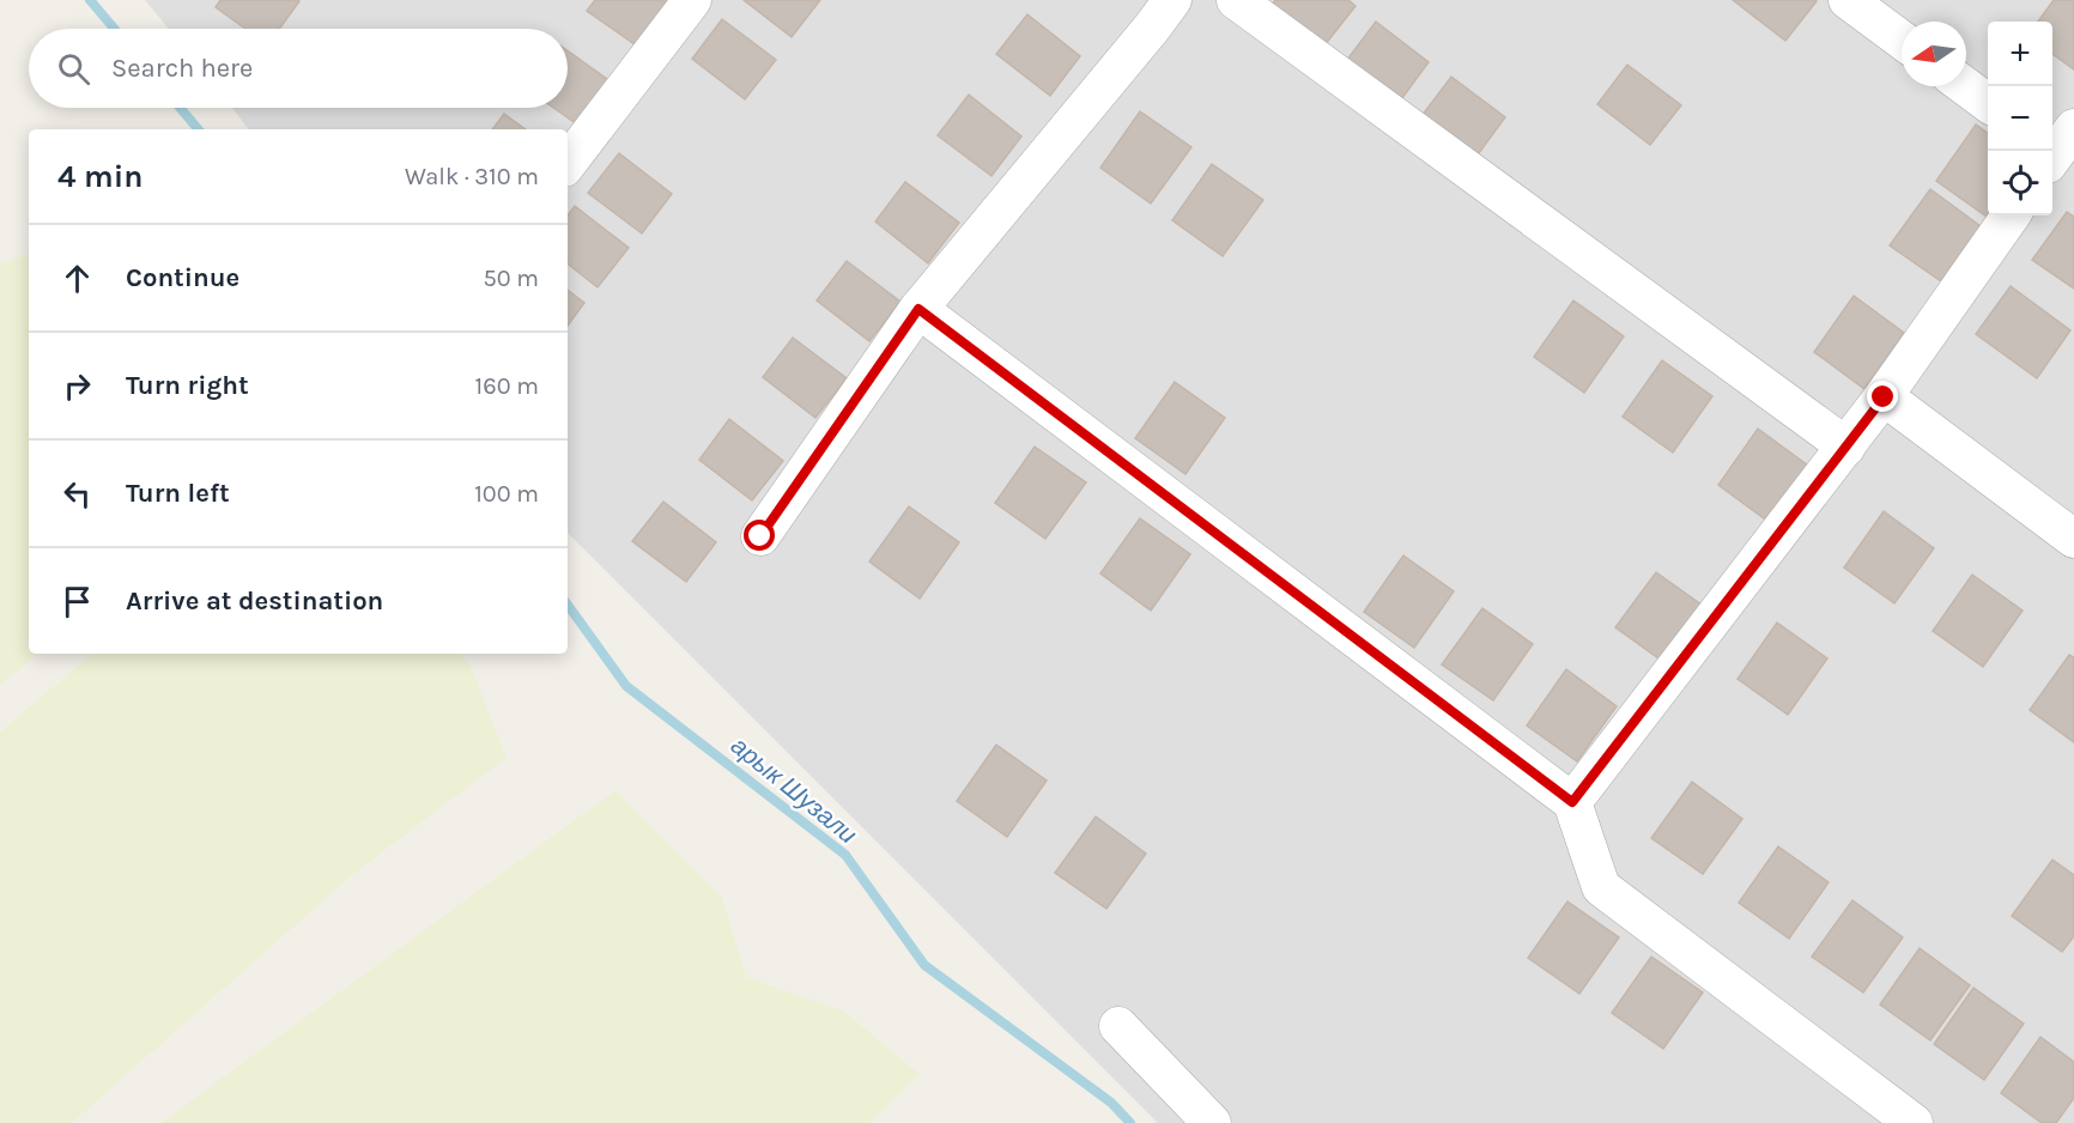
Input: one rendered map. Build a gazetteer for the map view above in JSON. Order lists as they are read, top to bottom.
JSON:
{
  "water": ["арык Шузали"],
  "north": "left",
  "page": {
    "map_buttons": ["+", "−"],
    "search": "Search here",
    "heading": ["4 min", "Walk · 310 m"],
    "list": [
      ["Continue", "50 m"],
      ["Turn right", "160 m"],
      ["Turn left", "100 m"],
      "Arrive at destination"
    ]
  }
}
